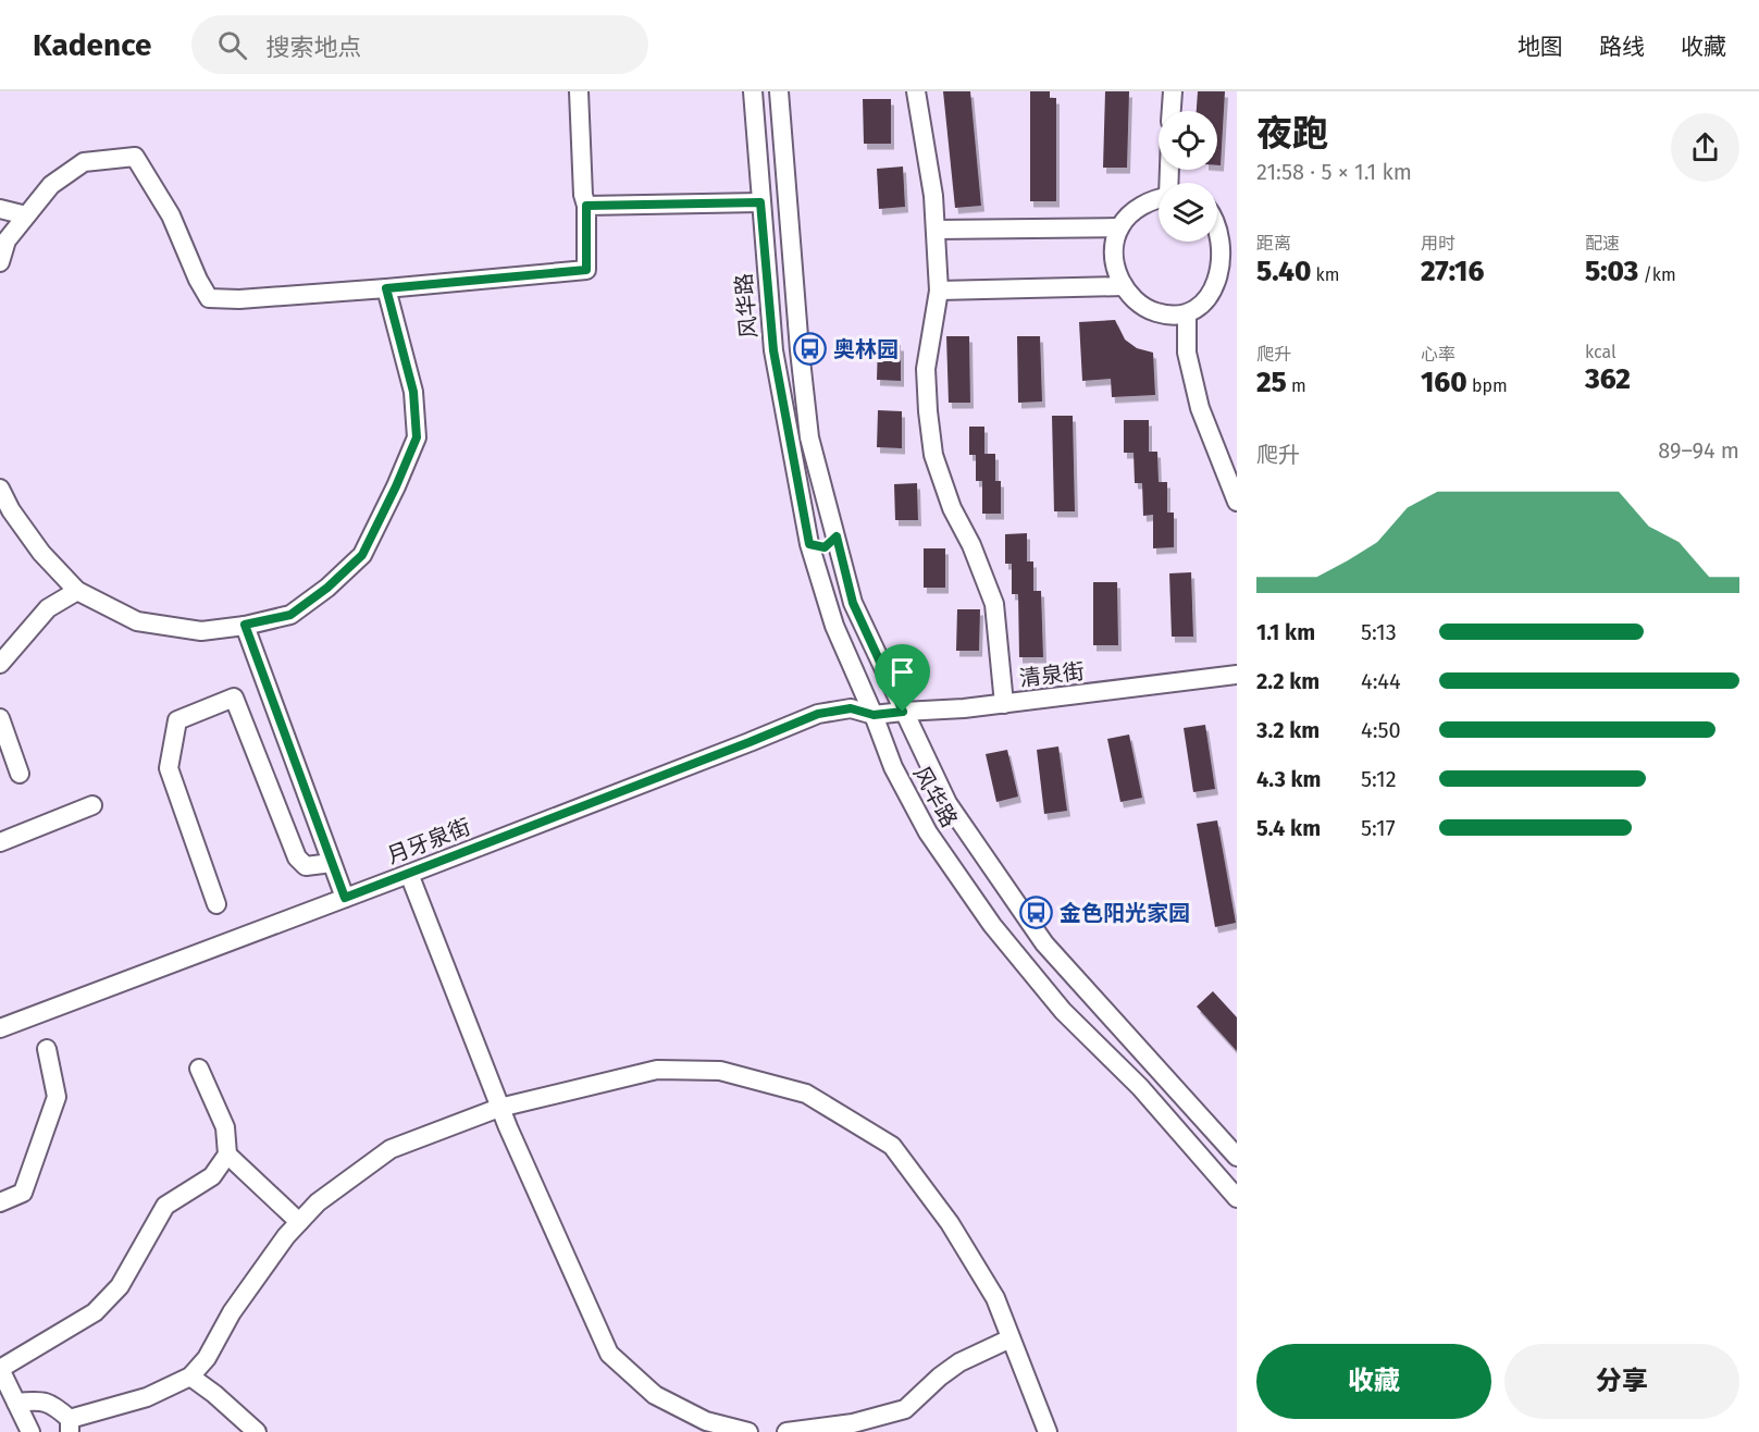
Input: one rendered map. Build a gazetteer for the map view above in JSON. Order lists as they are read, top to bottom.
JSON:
{
  "streets": {
    "street": ["风华路", "清泉街", "月牙泉街"]
  },
  "crossings": [
    ["风华路", "清泉街"],
    ["风华路", "月牙泉街"],
    ["清泉街", "月牙泉街"]
  ],
  "places": {
    "bus stop": ["奥林园", "金色阳光家园"]
  },
  "page": {
    "header": "Kadence",
    "search": "搜索地点",
    "nav": ["地图", "路线", "收藏"],
    "heading": ["夜跑", "21:58 · 5 × 1.1 km"],
    "stats": [
      ["距离", "5.40 km"],
      ["用时", "27:16"],
      ["配速", "5:03 /km"],
      ["爬升", "25 m"],
      ["心率", "160 bpm"],
      ["kcal", "362"]
    ],
    "chart": ["爬升", "89–94 m"],
    "list": [
      {
        "name": "1.1 km",
        "note": "5:13"
      },
      {
        "name": "2.2 km",
        "note": "4:44"
      },
      {
        "name": "3.2 km",
        "note": "4:50"
      },
      {
        "name": "4.3 km",
        "note": "5:12"
      },
      {
        "name": "5.4 km",
        "note": "5:17"
      }
    ],
    "buttons": ["收藏", "分享"]
  }
}
